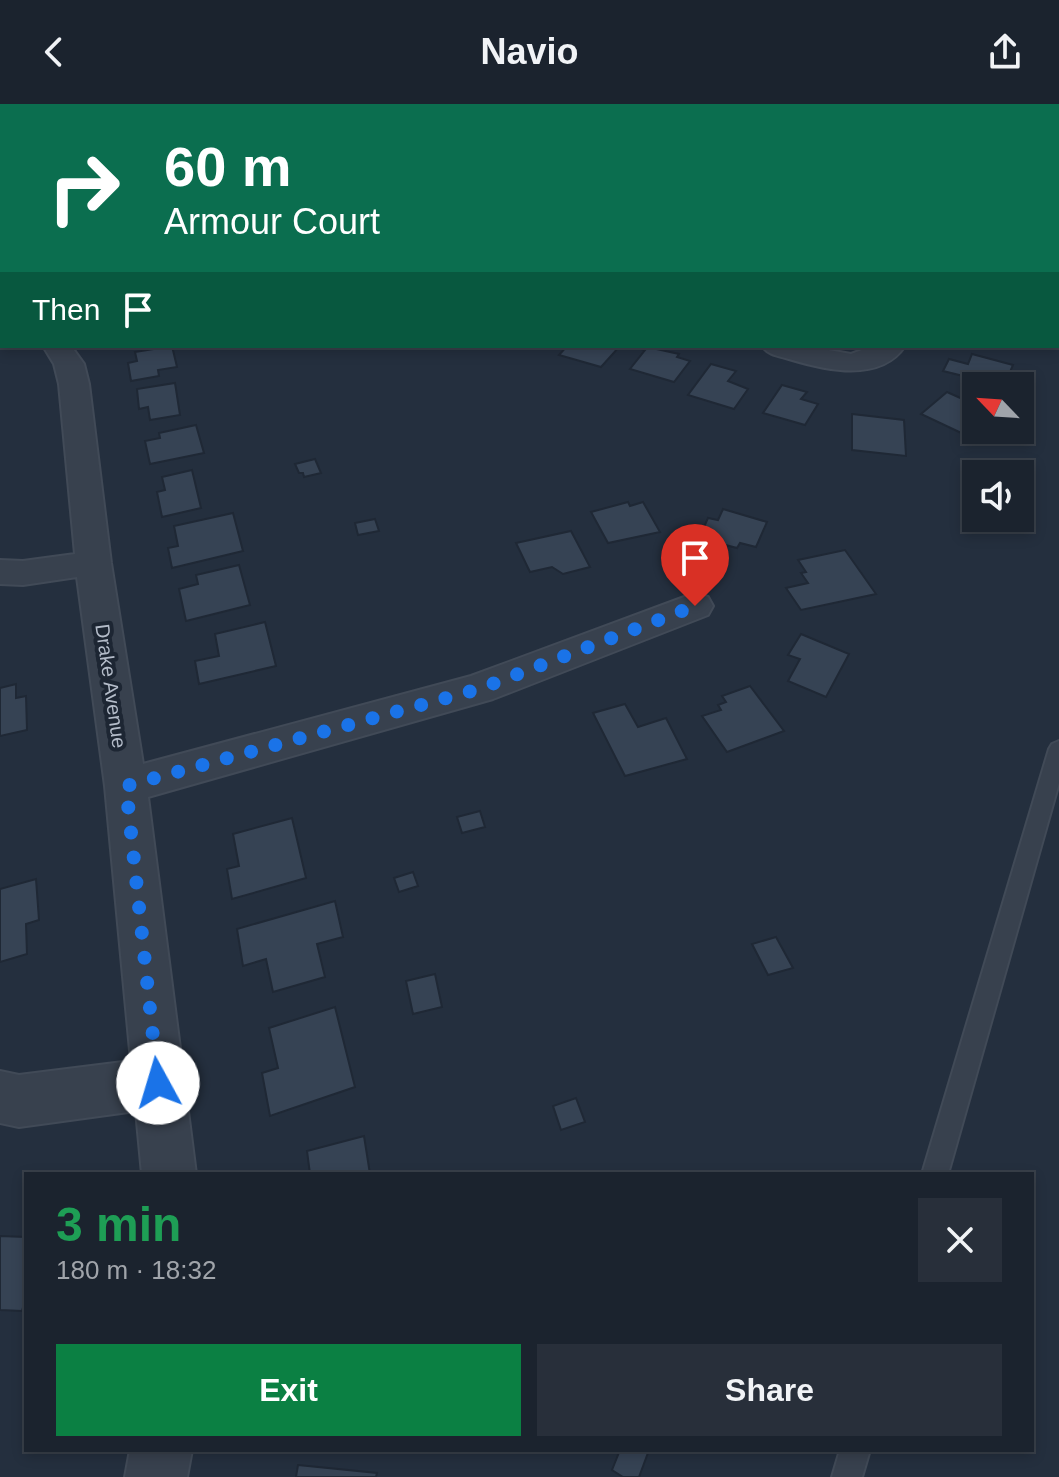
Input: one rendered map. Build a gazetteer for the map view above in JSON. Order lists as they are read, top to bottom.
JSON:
{
  "streets": {
    "street": ["Drake Avenue"]
  },
  "north": "top left",
  "page": {
    "header": "Navio",
    "turn": ["60 m", "Armour Court"],
    "then": "Then",
    "heading": ["3 min", "180 m · 18:32"],
    "buttons": ["Exit", "Share"]
  }
}
